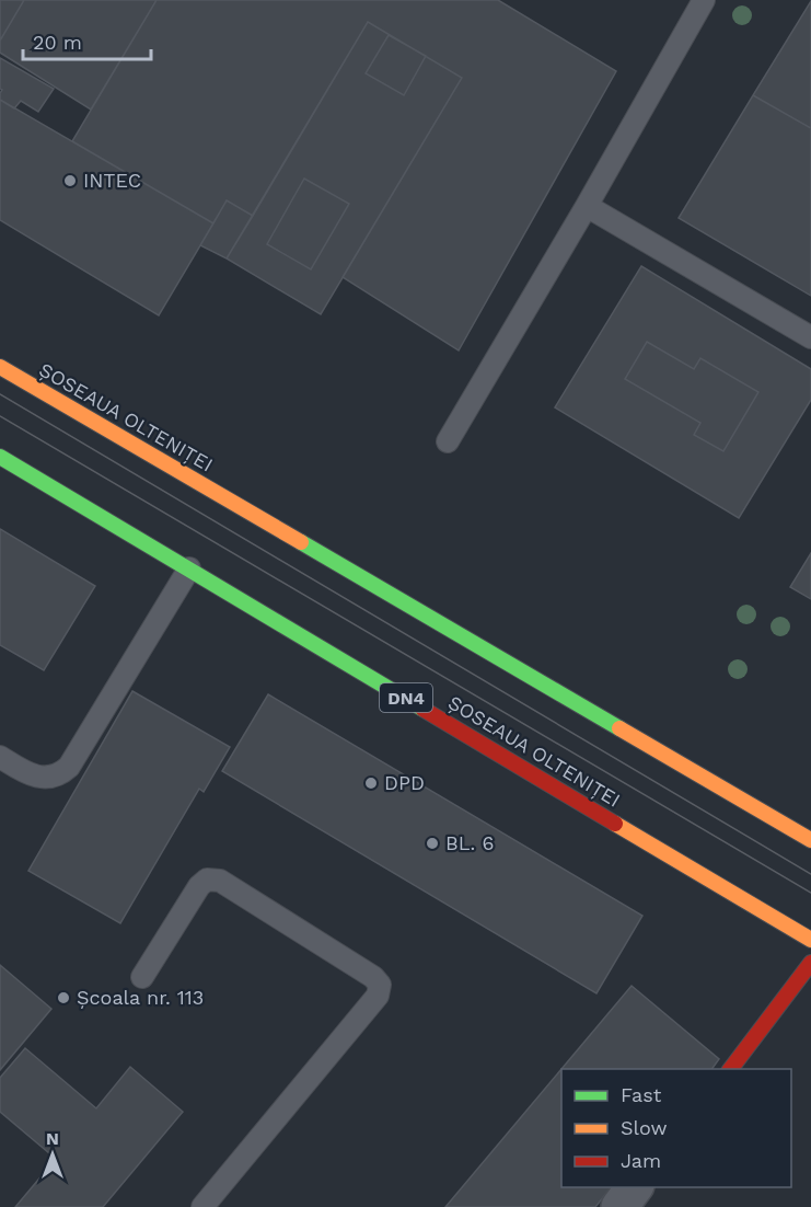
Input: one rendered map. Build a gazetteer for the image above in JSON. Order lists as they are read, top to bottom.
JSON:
{
  "streets": {
    "main road": ["ȘOSEAUA OLTENIȚEI", "DN4"]
  },
  "places": [
    "INTEC",
    "DPD",
    "BL. 6",
    "Școala nr. 113"
  ],
  "legend": ["Fast", "Slow", "Jam"],
  "scale_bar": "20 m",
  "north": "top"
}
